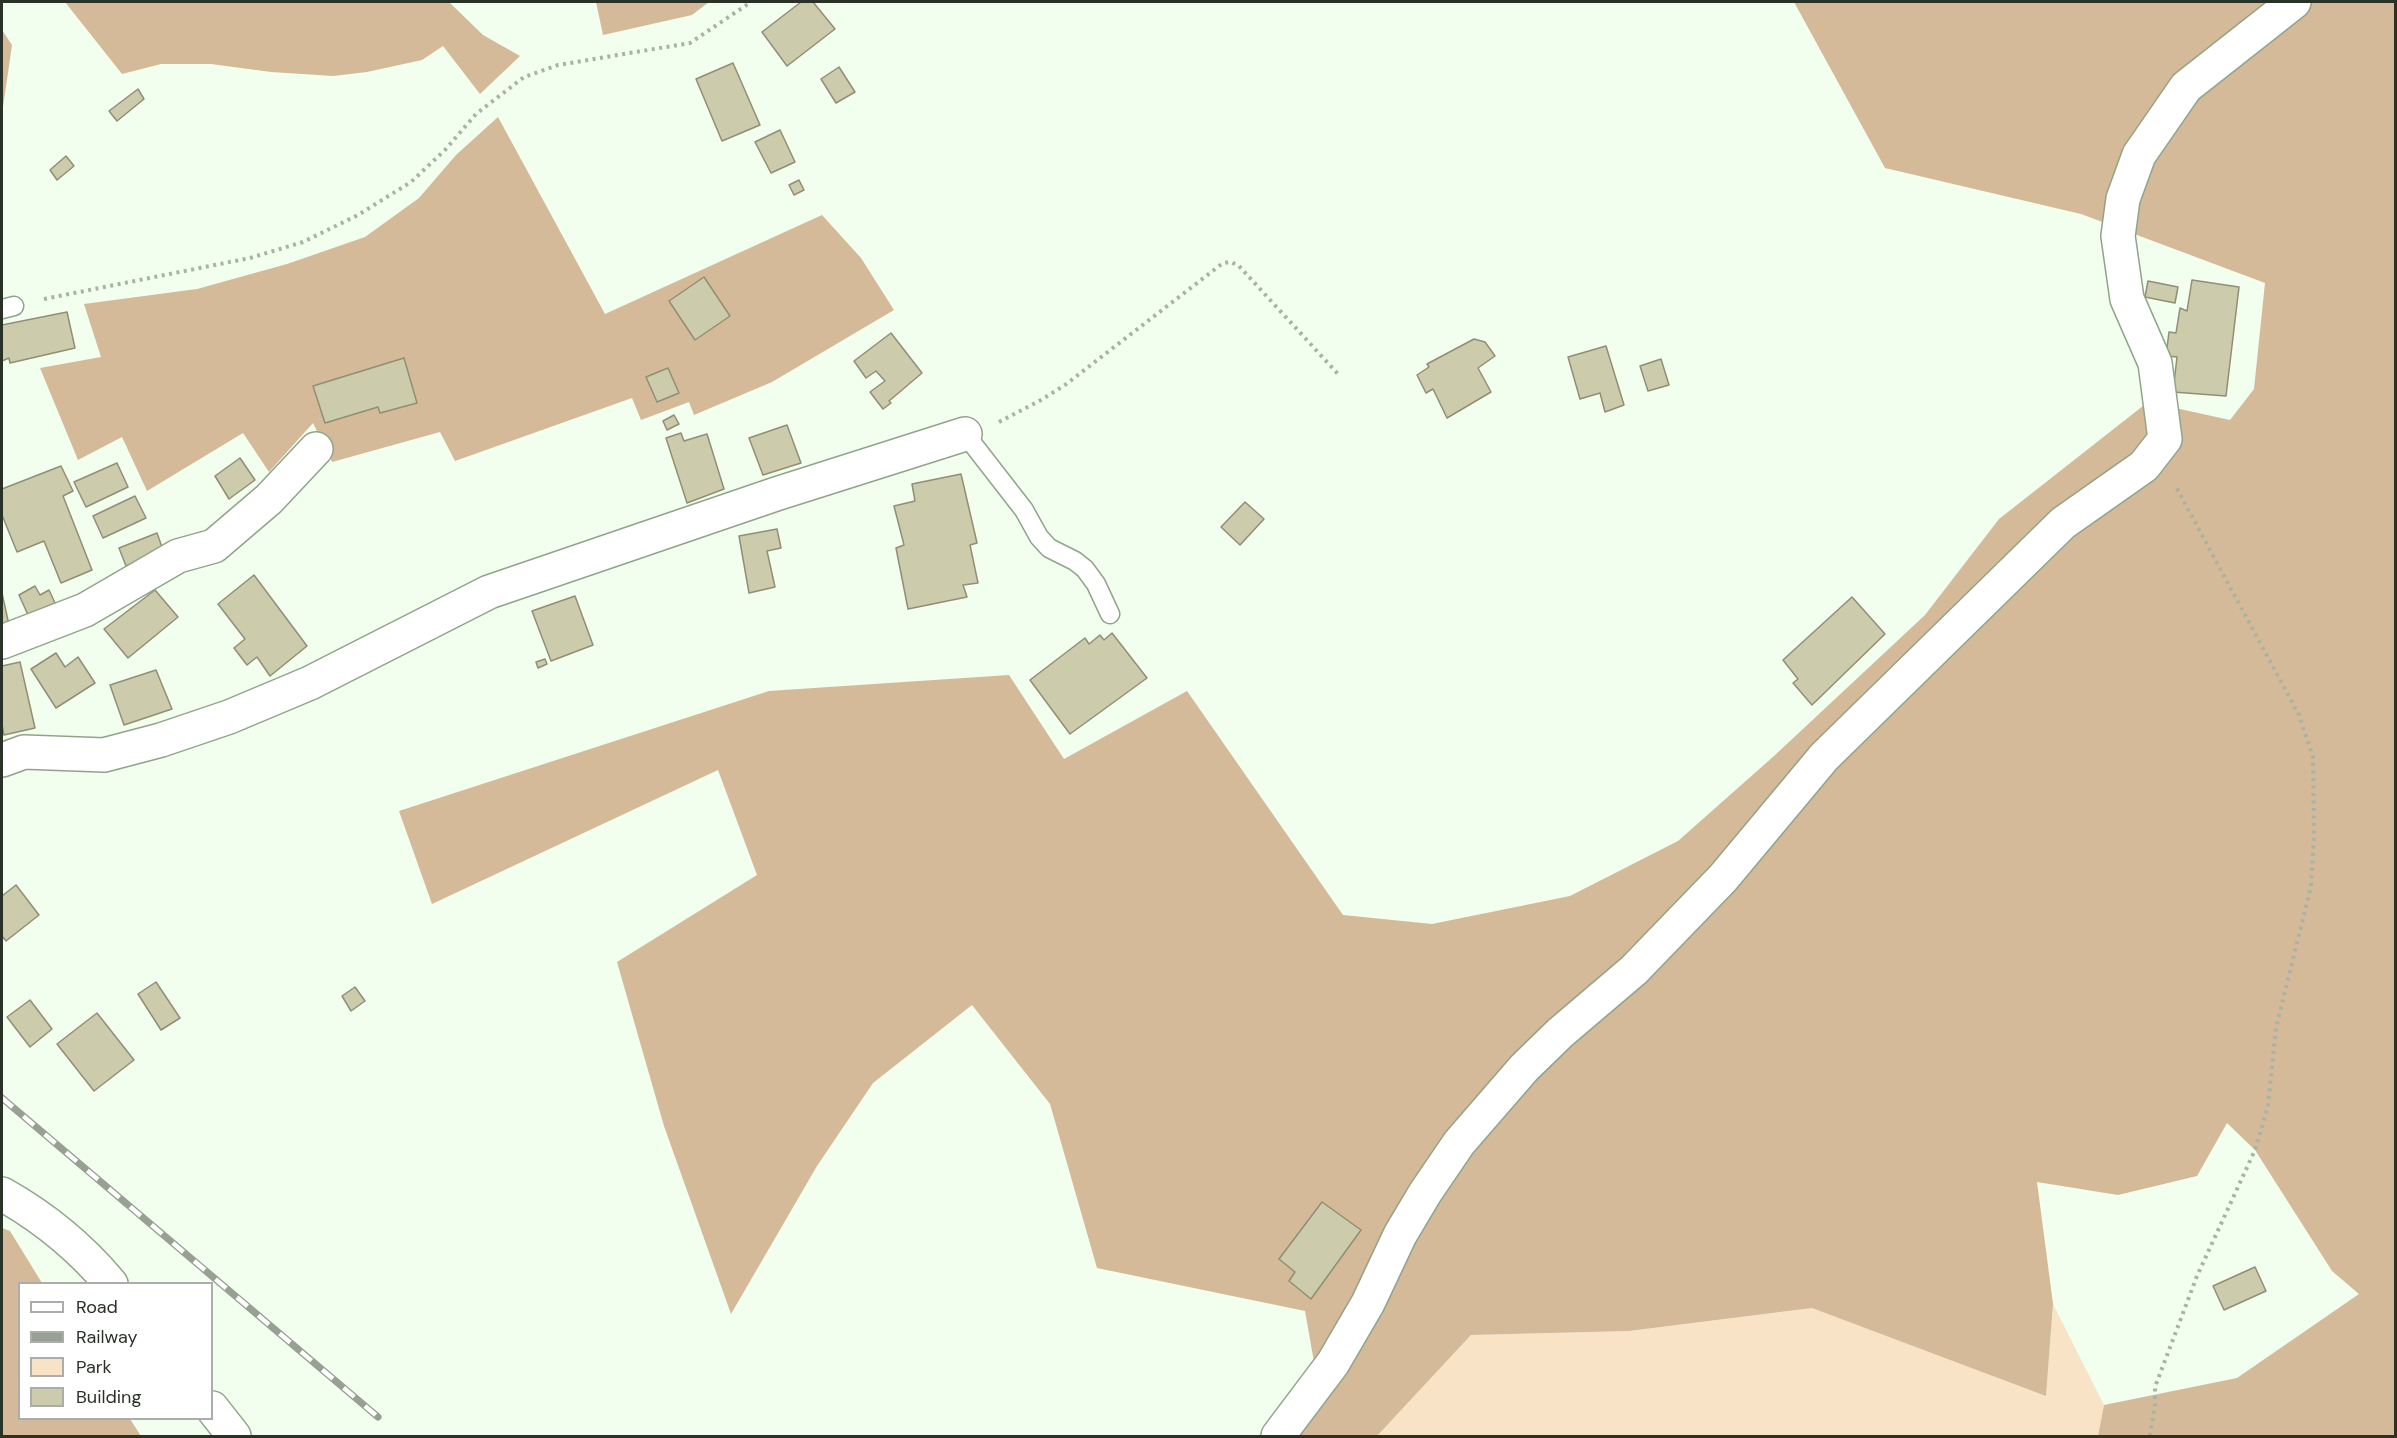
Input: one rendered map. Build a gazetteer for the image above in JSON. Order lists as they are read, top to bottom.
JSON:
{
  "legend": [
    "Road",
    "Railway",
    "Park",
    "Building"
  ]
}
